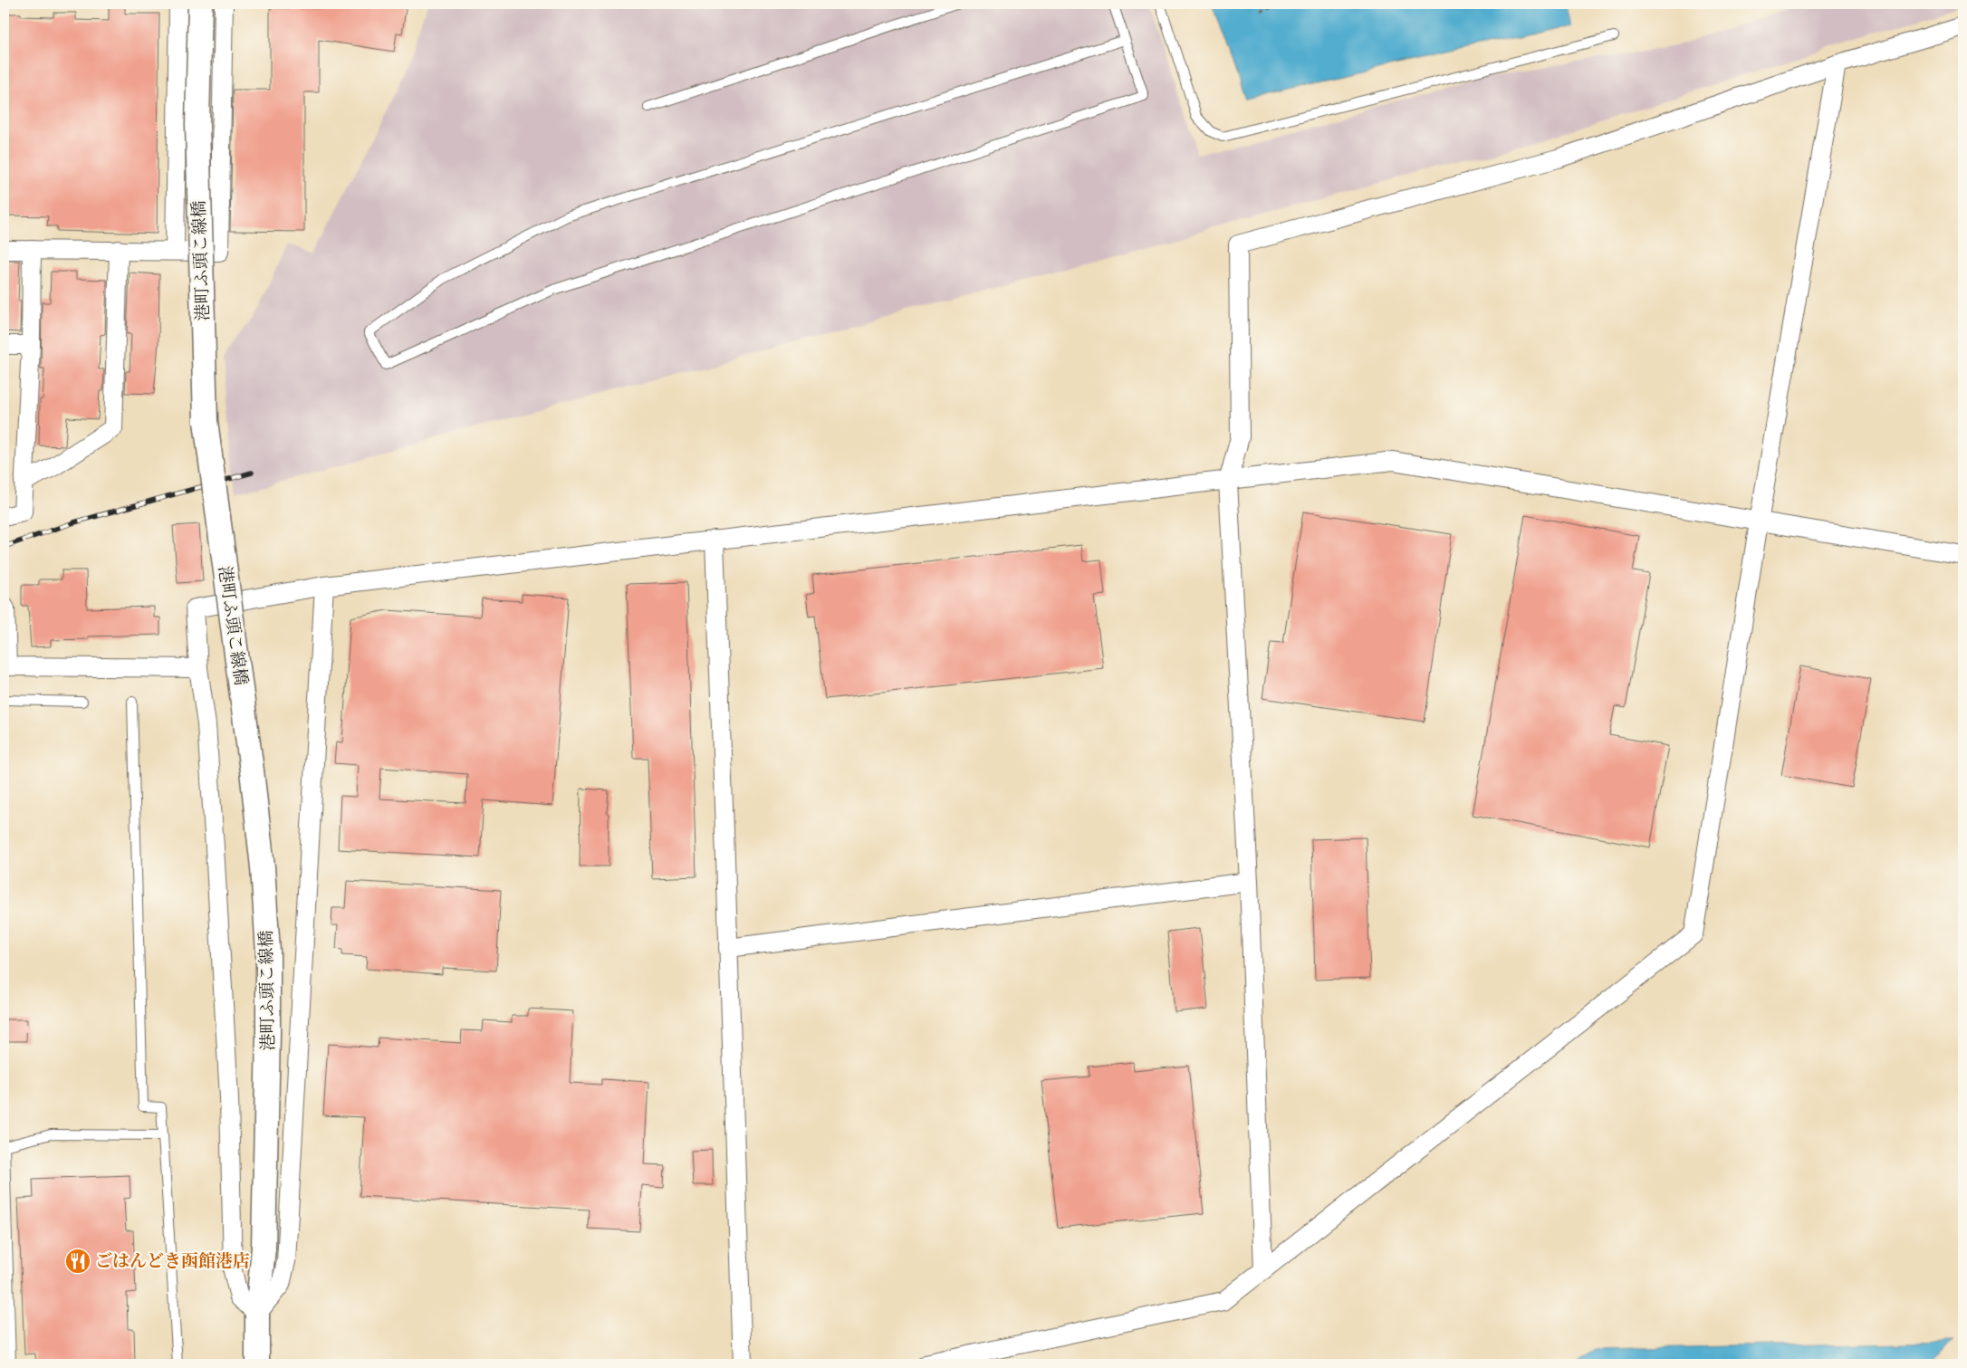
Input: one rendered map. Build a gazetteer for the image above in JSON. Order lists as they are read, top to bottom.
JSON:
{
  "streets": {
    "street": ["港町ふ頭こ線橋"]
  },
  "places": {
    "restaurant": ["ごはんどき函館港店"]
  }
}
